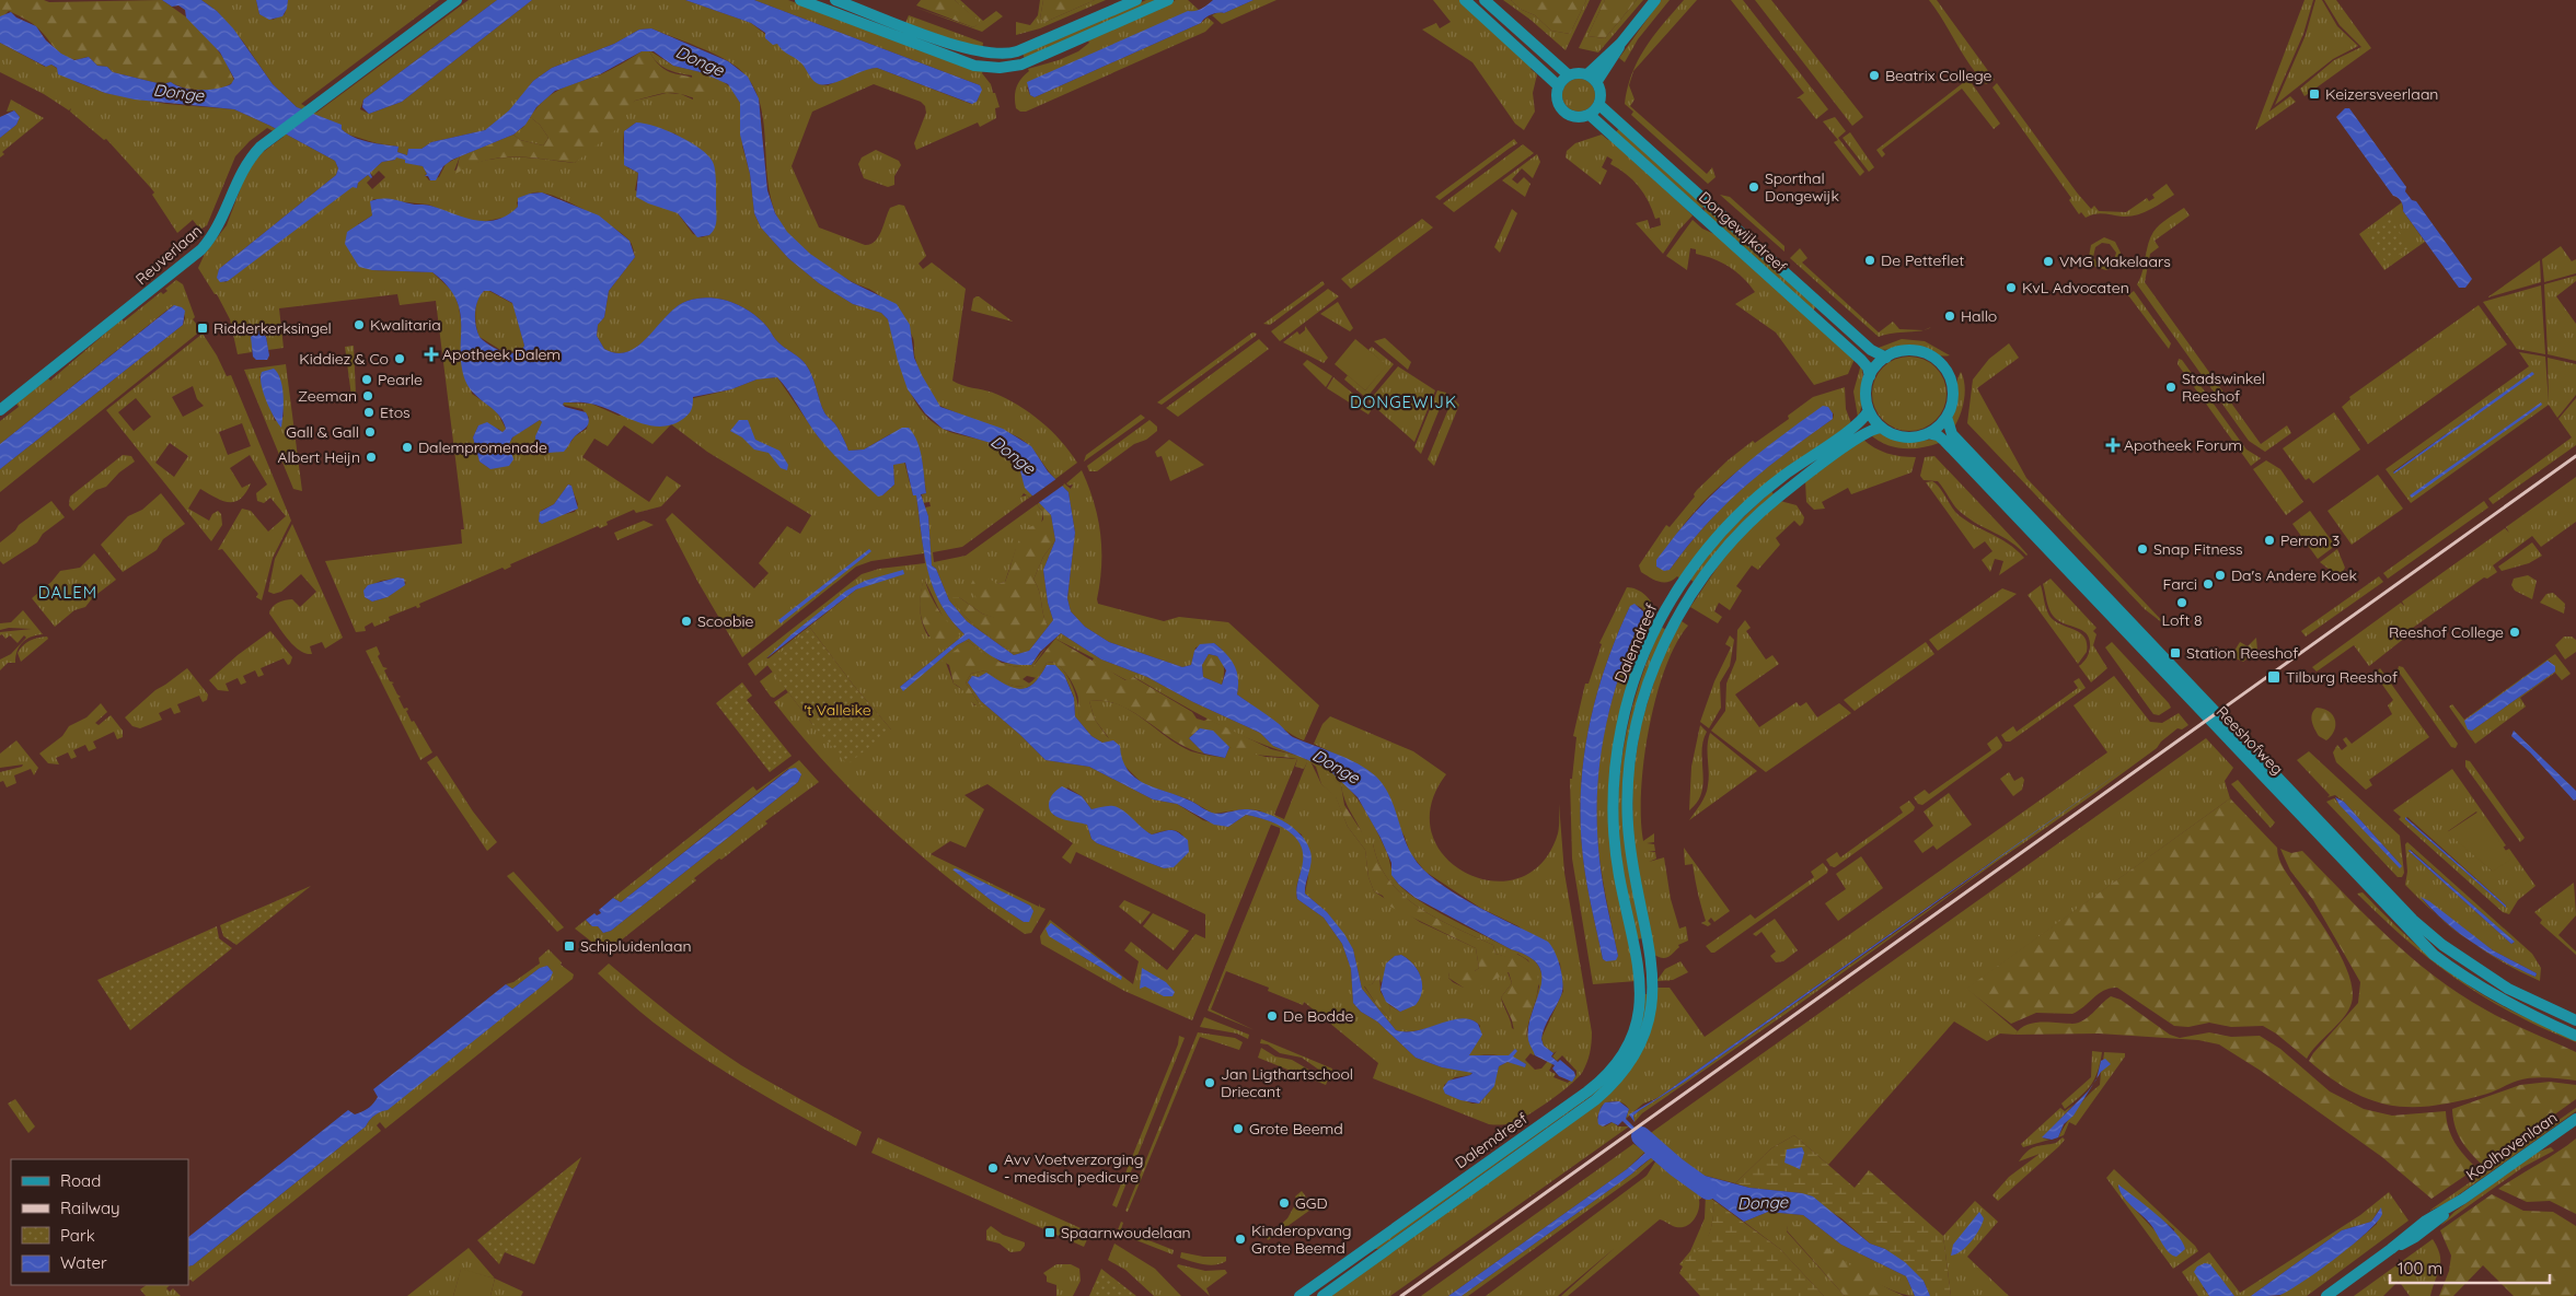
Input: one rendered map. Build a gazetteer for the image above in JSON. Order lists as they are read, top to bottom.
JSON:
{
  "streets": {
    "street": [
      "Dongewijkdreef",
      "Reuverlaan",
      "Dalemdreef",
      "Reeshofweg",
      "Koolhovenlaan"
    ]
  },
  "crossings": [
    ["Dongewijkdreef", "Dalemdreef"],
    ["Dongewijkdreef", "Reeshofweg"],
    ["Dalemdreef", "Reeshofweg"]
  ],
  "districts": ["DONGEWIJK", "DALEM"],
  "water": ["Donge"],
  "parks": ["'t Valleike"],
  "places": {
    "other": [
      "Beatrix College",
      "Sporthal Dongewijk",
      "De Petteflet",
      "VMG Makelaars",
      "KvL Advocaten",
      "Hallo",
      "Kwalitaria",
      "Kiddiez & Co",
      "Pearle",
      "Stadswinkel Reeshof",
      "Zeeman",
      "Etos",
      "Gall & Gall",
      "Dalempromenade",
      "Albert Heijn",
      "Perron 3",
      "Snap Fitness",
      "Da's Andere Koek",
      "Farci",
      "Loft 8",
      "Scoobie",
      "Reeshof College",
      "De Bodde",
      "Jan Ligthartschool Driecant",
      "Grote Beemd",
      "Avv Voetverzorging - medisch pedicure",
      "GGD",
      "Kinderopvang Grote Beemd"
    ],
    "transit": [
      "Keizersveerlaan",
      "Ridderkerksingel",
      "Station Reeshof",
      "Tilburg Reeshof",
      "Schipluidenlaan",
      "Spaarnwoudelaan"
    ],
    "health": ["Apotheek Dalem", "Apotheek Forum"]
  },
  "legend": [
    "Road",
    "Railway",
    "Park",
    "Water"
  ],
  "scale_bar": "100 m"
}
